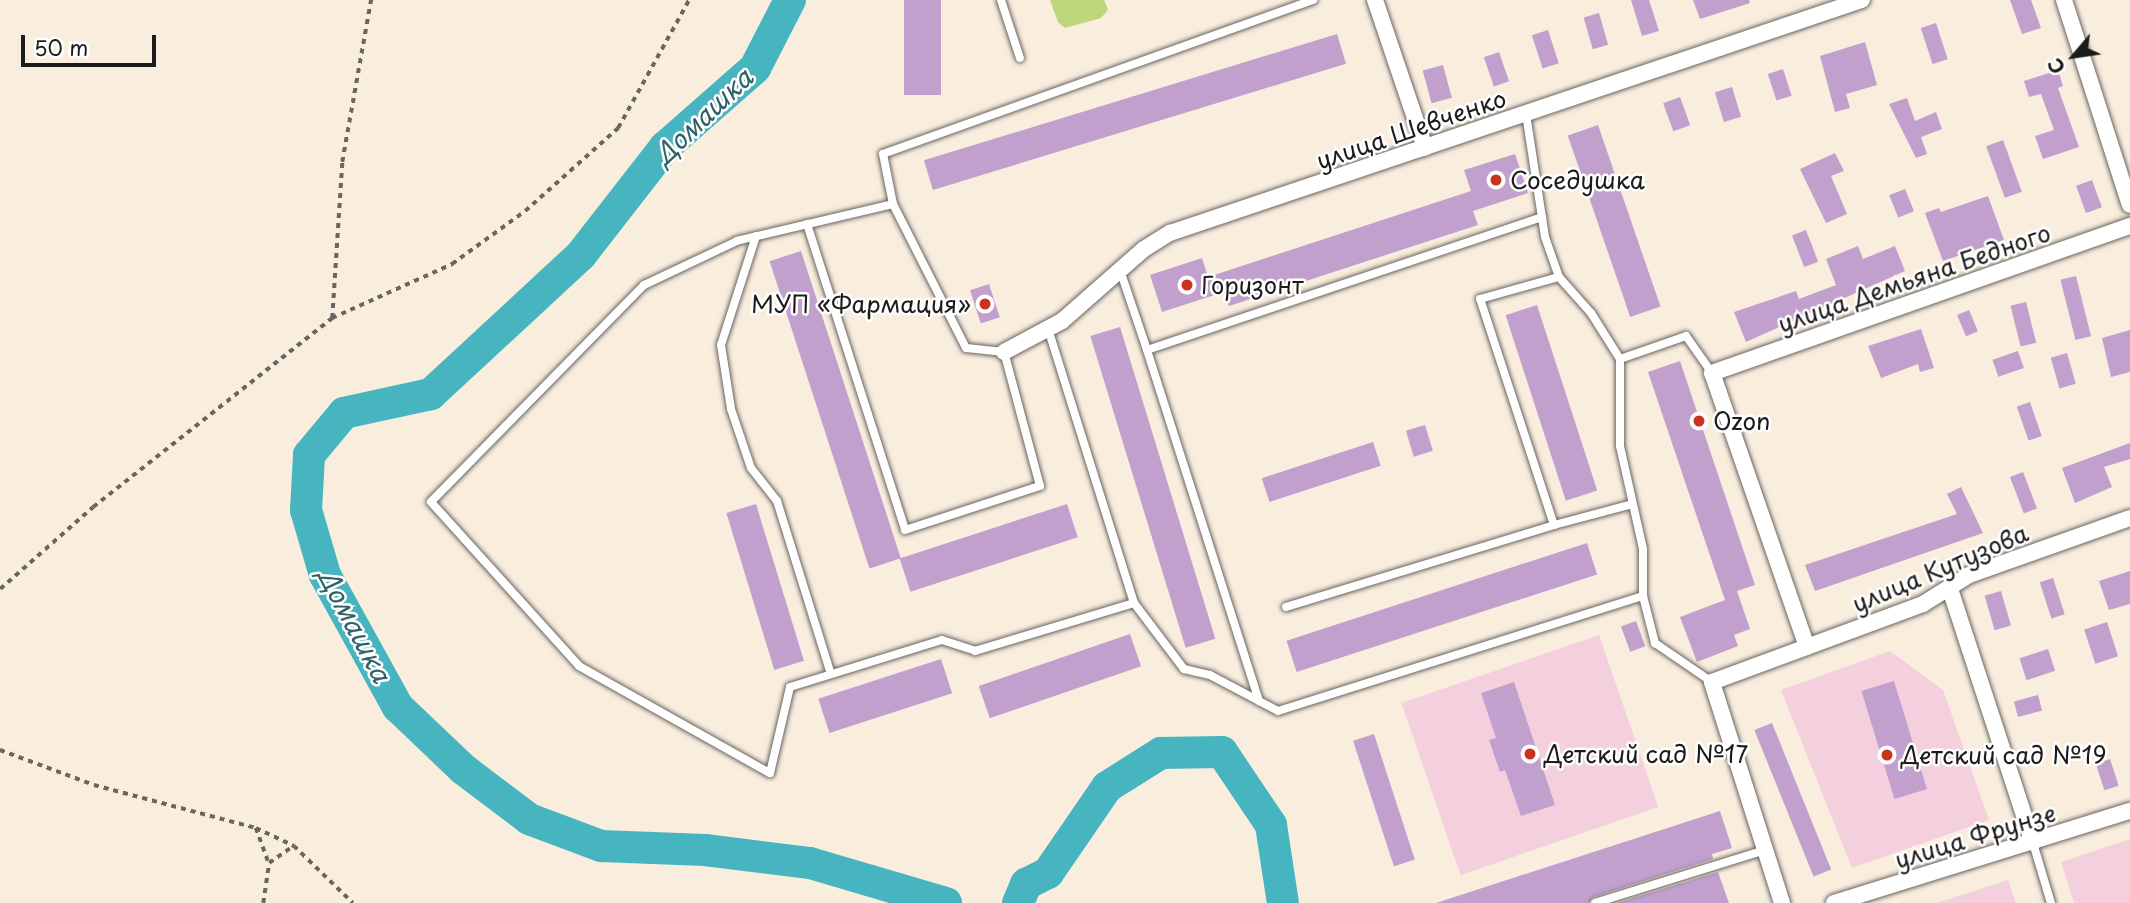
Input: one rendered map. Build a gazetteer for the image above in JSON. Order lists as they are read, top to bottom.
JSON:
{
  "streets": {
    "street": [
      "улица Шевченко",
      "улица Демьяна Бедного",
      "улица Кутузова",
      "улица Фрунзе"
    ]
  },
  "water": ["Домашка"],
  "places": [
    "Соседушка",
    "Горизонт",
    "МУП «Фармация»",
    "Ozon",
    "Детский сад №17",
    "Детский сад №19"
  ],
  "scale_bar": "50 m",
  "north": "bottom left"
}
